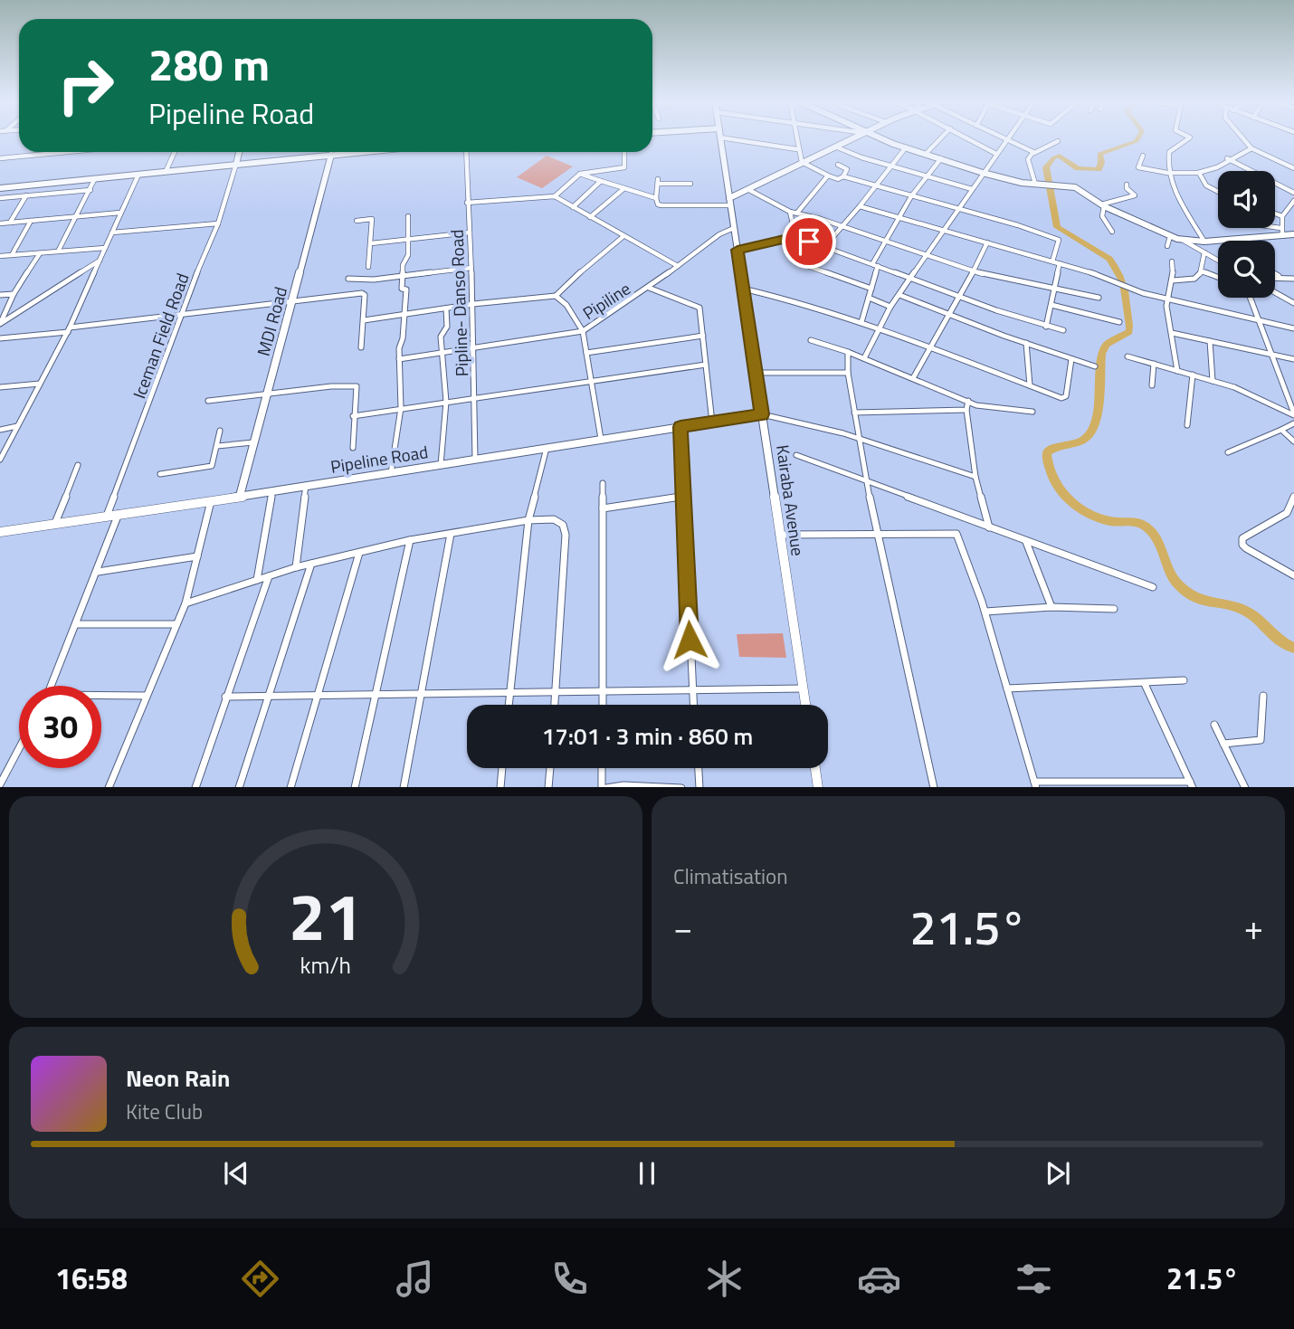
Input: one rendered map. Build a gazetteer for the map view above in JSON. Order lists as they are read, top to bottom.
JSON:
{
  "streets": {
    "street": [
      "Pipiline",
      "Pipline- Danso Road",
      "MDI Road",
      "Iceman Field Road",
      "Pipeline Road",
      "Kairaba Avenue"
    ]
  },
  "crossings": [
    ["Pipiline", "Pipline- Danso Road"],
    ["Pipiline", "Kairaba Avenue"],
    ["Pipline- Danso Road", "Pipeline Road"],
    ["MDI Road", "Pipeline Road"],
    ["Iceman Field Road", "Pipeline Road"],
    ["Pipeline Road", "Kairaba Avenue"]
  ],
  "page": {
    "turn": ["280 m", "Pipeline Road"],
    "limit": "30",
    "trip": "17:01 · 3 min · 860 m",
    "tile": "Climatisation",
    "heat": ["−", "21.5°", "+"],
    "song": ["Neon Rain", "Kite Club"],
    "tabs": ["16:58", "21.5°"],
    "gauge": ["21", "km/h"]
  }
}
